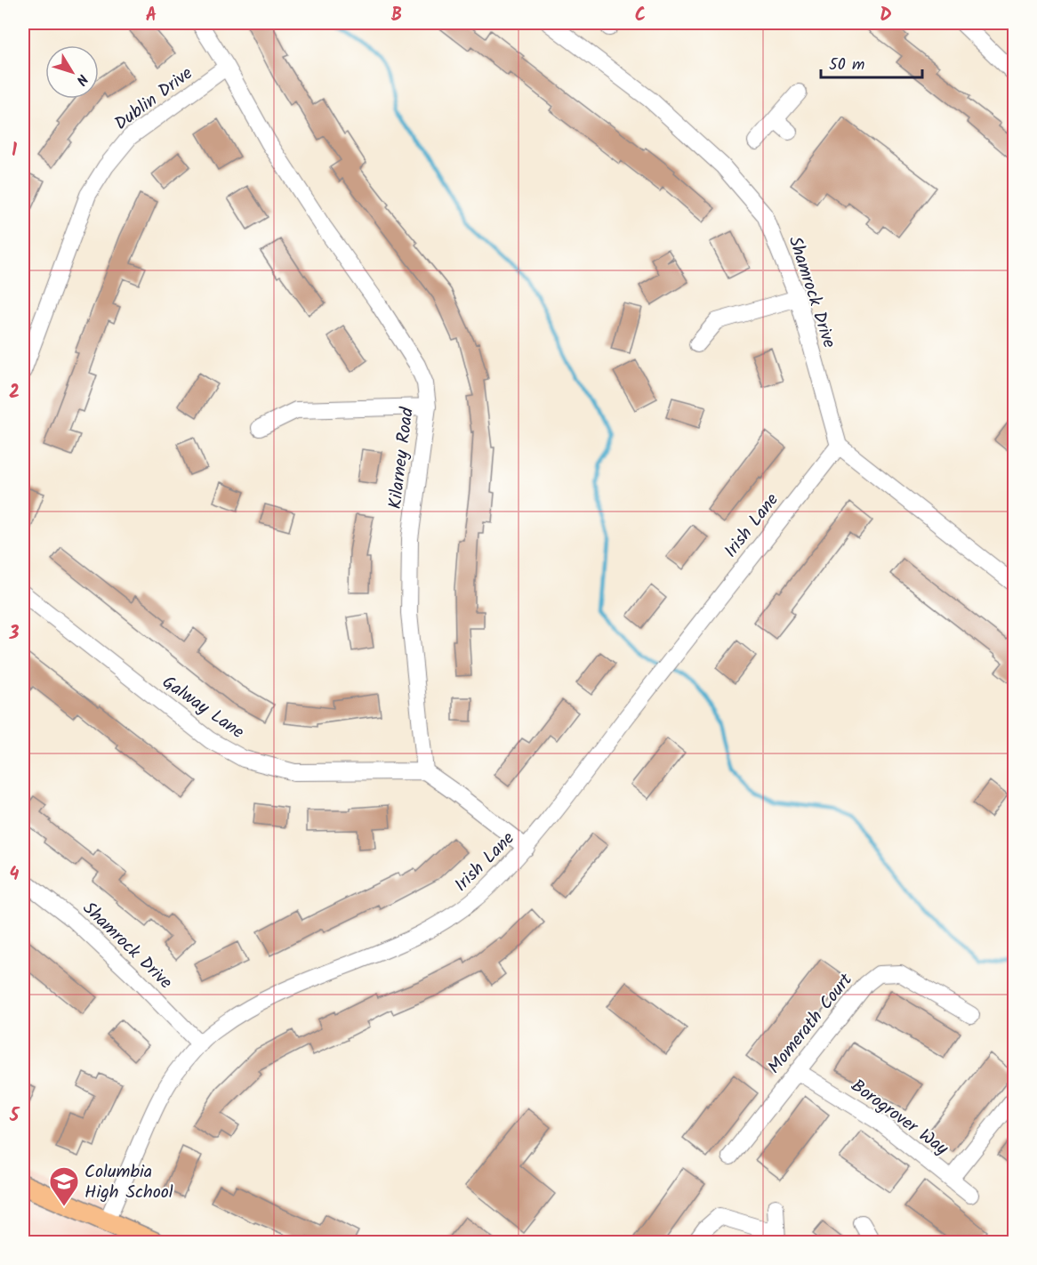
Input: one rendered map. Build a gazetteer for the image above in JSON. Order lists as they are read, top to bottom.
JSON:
{
  "streets": {
    "street": [
      "Dublin Drive",
      "Shamrock Drive",
      "Kilarney Road",
      "Irish Lane",
      "Galway Lane",
      "Momerath Court",
      "Borogrover Way"
    ]
  },
  "crossings": [
    ["Dublin Drive", "Kilarney Road"],
    ["Shamrock Drive", "Irish Lane"],
    ["Kilarney Road", "Galway Lane"],
    ["Momerath Court", "Borogrover Way"]
  ],
  "places": {
    "school or university": ["Columbia High School"]
  },
  "scale_bar": "50 m",
  "north": "bottom right",
  "grid": {
    "columns": [
      "A",
      "B",
      "C",
      "D"
    ],
    "rows": [
      "1",
      "2",
      "3",
      "4",
      "5"
    ]
  }
}
